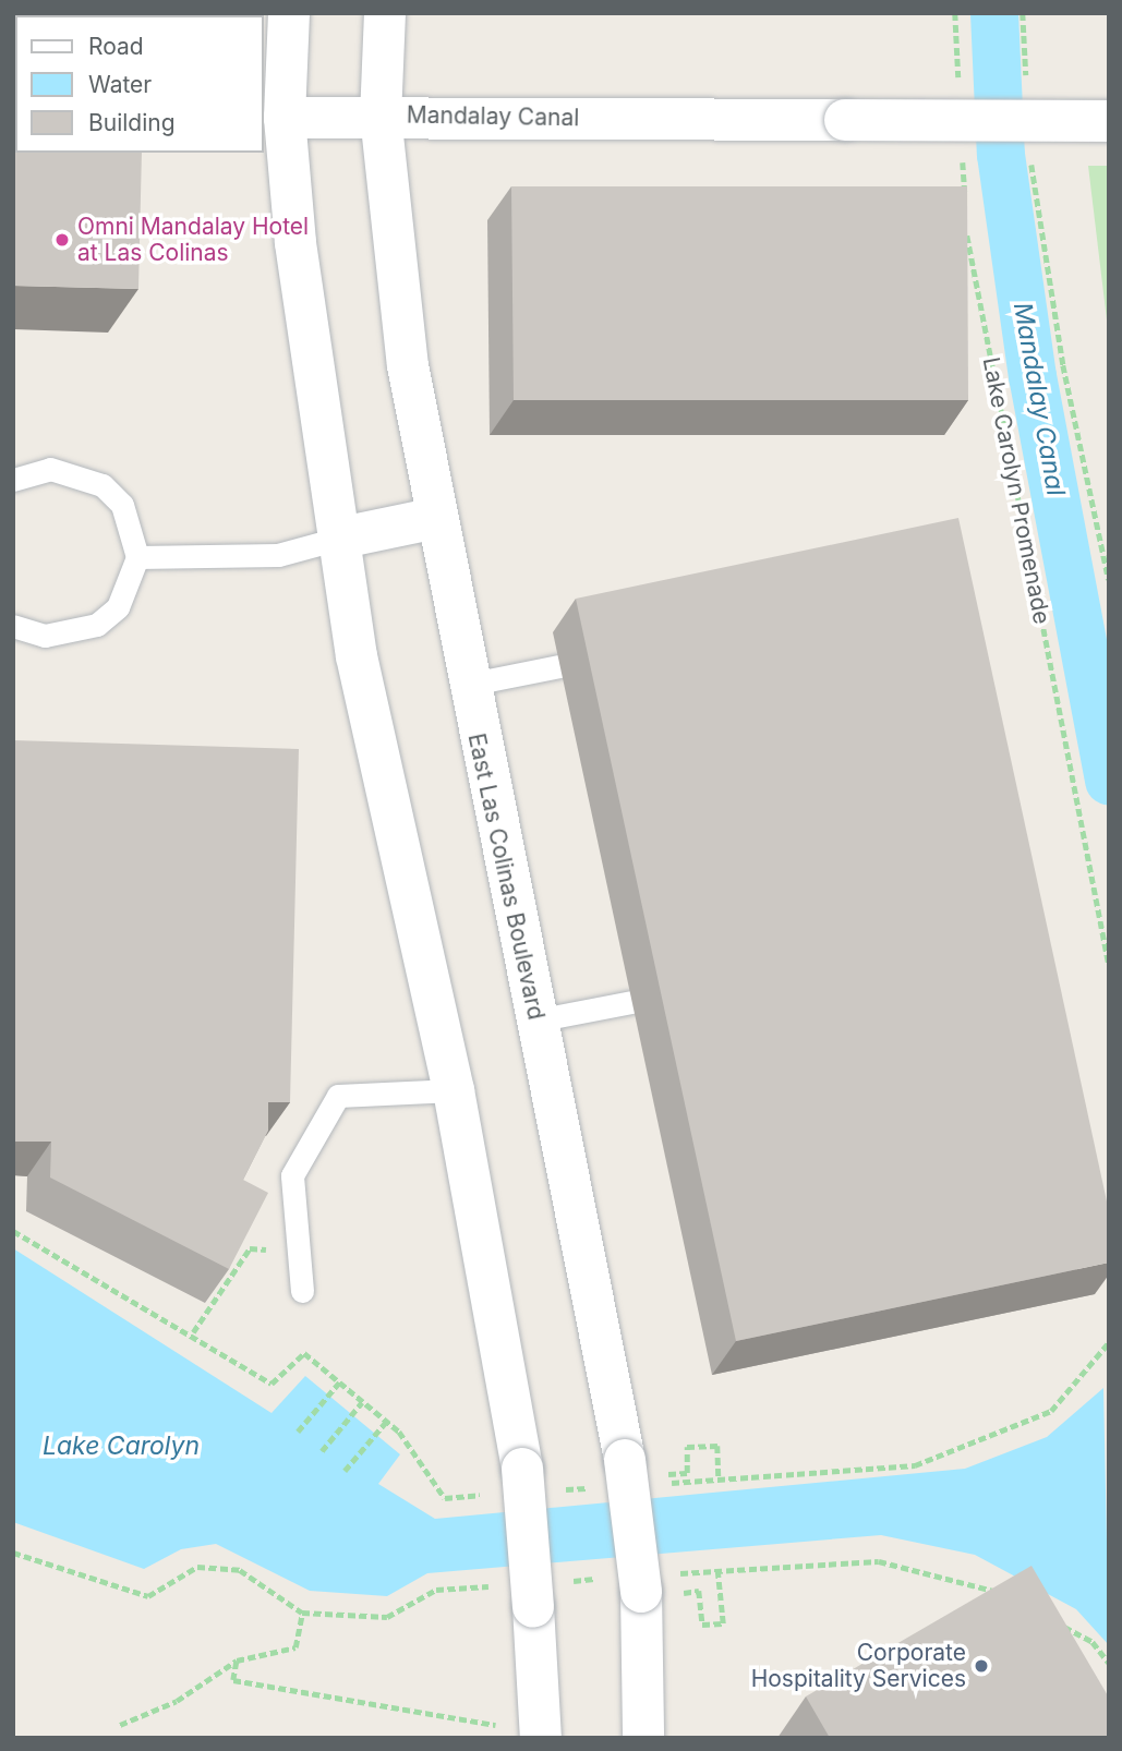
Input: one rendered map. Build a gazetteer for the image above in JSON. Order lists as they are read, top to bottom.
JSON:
{
  "streets": {
    "main road": ["Mandalay Canal", "East Las Colinas Boulevard"],
    "path": ["Lake Carolyn Promenade"]
  },
  "crossings": [
    ["Mandalay Canal", "East Las Colinas Boulevard"]
  ],
  "water": ["Mandalay Canal", "Lake Carolyn"],
  "places": ["Omni Mandalay Hotel at Las Colinas", "Corporate Hospitality Services"],
  "legend": ["Road", "Water", "Building"]
}
